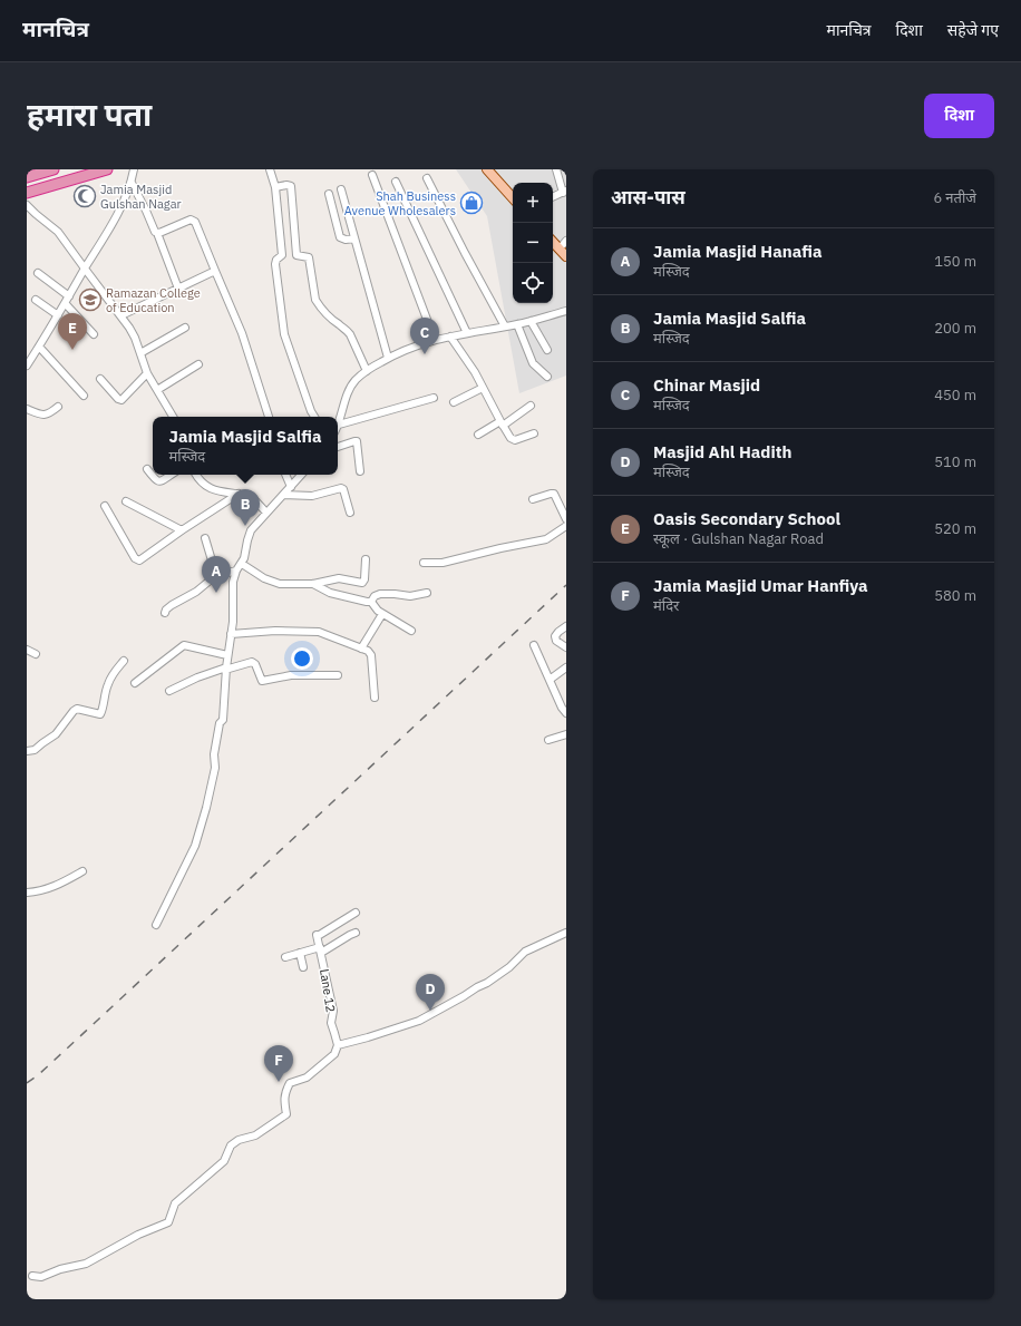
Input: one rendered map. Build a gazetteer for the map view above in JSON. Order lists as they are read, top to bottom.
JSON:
{
  "streets": {
    "street": ["Lane 12"]
  },
  "places": {
    "mosque": ["Jamia Masjid Gulshan Nagar"],
    "shop": ["Shah Business Avenue Wholesalers"],
    "school or university": ["Ramazan College of Education"]
  },
  "page": {
    "header": "मानचित्र",
    "nav": ["मानचित्र", "दिशा", "सहेजे गए"],
    "title": "हमारा पता",
    "buttons": "दिशा",
    "heading": ["आस-पास", "6 नतीजे"],
    "map_buttons": ["+", "−"],
    "list": [
      {
        "mark": "A",
        "name": "Jamia Masjid Hanafia",
        "note": "मस्जिद",
        "value": "150 m"
      },
      {
        "mark": "B",
        "name": "Jamia Masjid Salfia",
        "note": "मस्जिद",
        "value": "200 m"
      },
      {
        "mark": "C",
        "name": "Chinar Masjid",
        "note": "मस्जिद",
        "value": "450 m"
      },
      {
        "mark": "D",
        "name": "Masjid Ahl Hadith",
        "note": "मस्जिद",
        "value": "510 m"
      },
      {
        "mark": "E",
        "name": "Oasis Secondary School",
        "note": "स्कूल · Gulshan Nagar Road",
        "value": "520 m"
      },
      {
        "mark": "F",
        "name": "Jamia Masjid Umar Hanfiya",
        "note": "मंदिर",
        "value": "580 m"
      }
    ],
    "pins": [
      "E",
      "C",
      "B",
      "A",
      "D",
      "F"
    ],
    "popup": ["Jamia Masjid Salfia", "मस्जिद"]
  }
}
